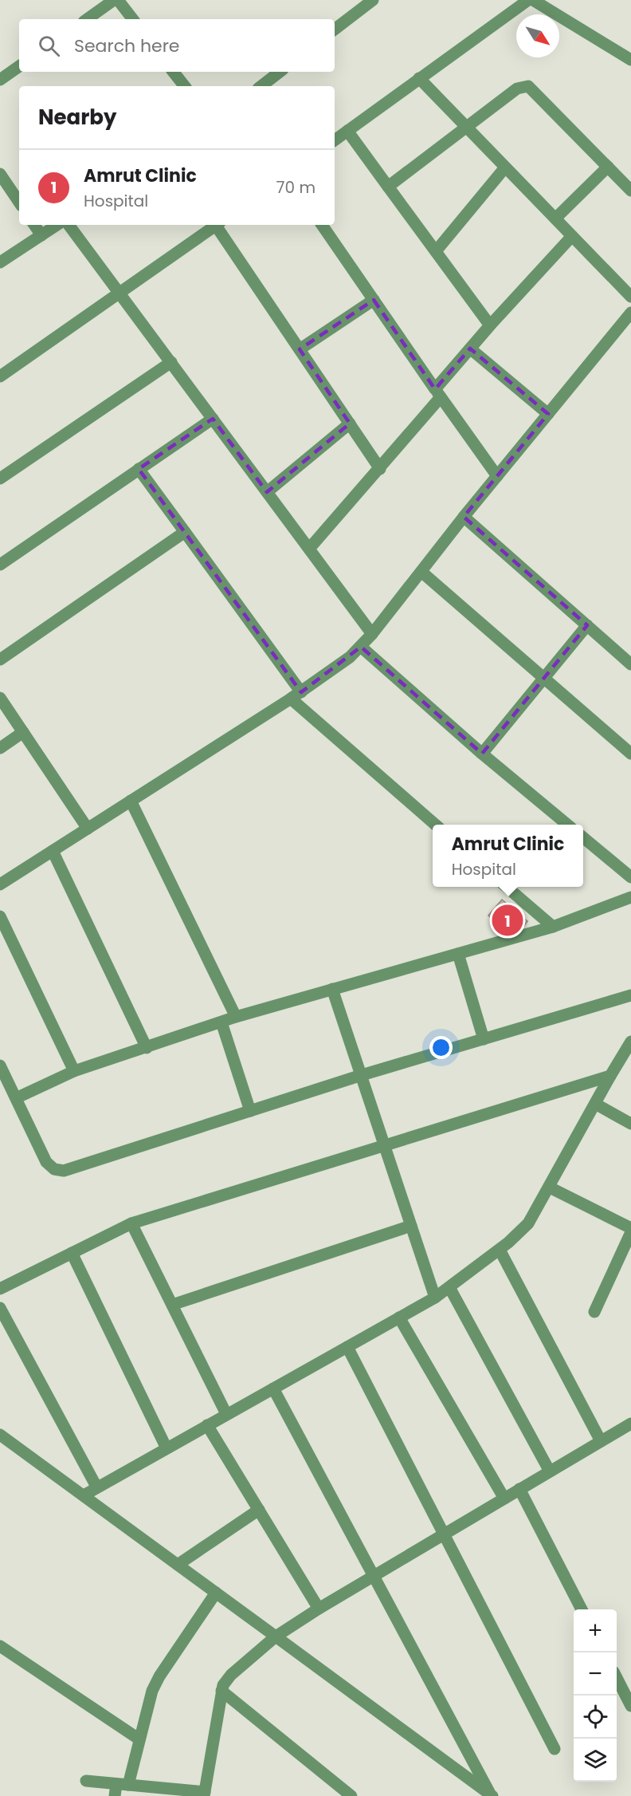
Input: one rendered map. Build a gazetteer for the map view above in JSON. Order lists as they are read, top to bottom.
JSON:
{
  "north": "bottom right",
  "page": {
    "search": "Search here",
    "heading": "Nearby",
    "list": [
      {
        "mark": "1",
        "name": "Amrut Clinic",
        "note": "Hospital",
        "value": "70 m"
      }
    ],
    "popup": ["Amrut Clinic", "Hospital"],
    "pins": "1",
    "map_buttons": ["+", "−"]
  }
}
